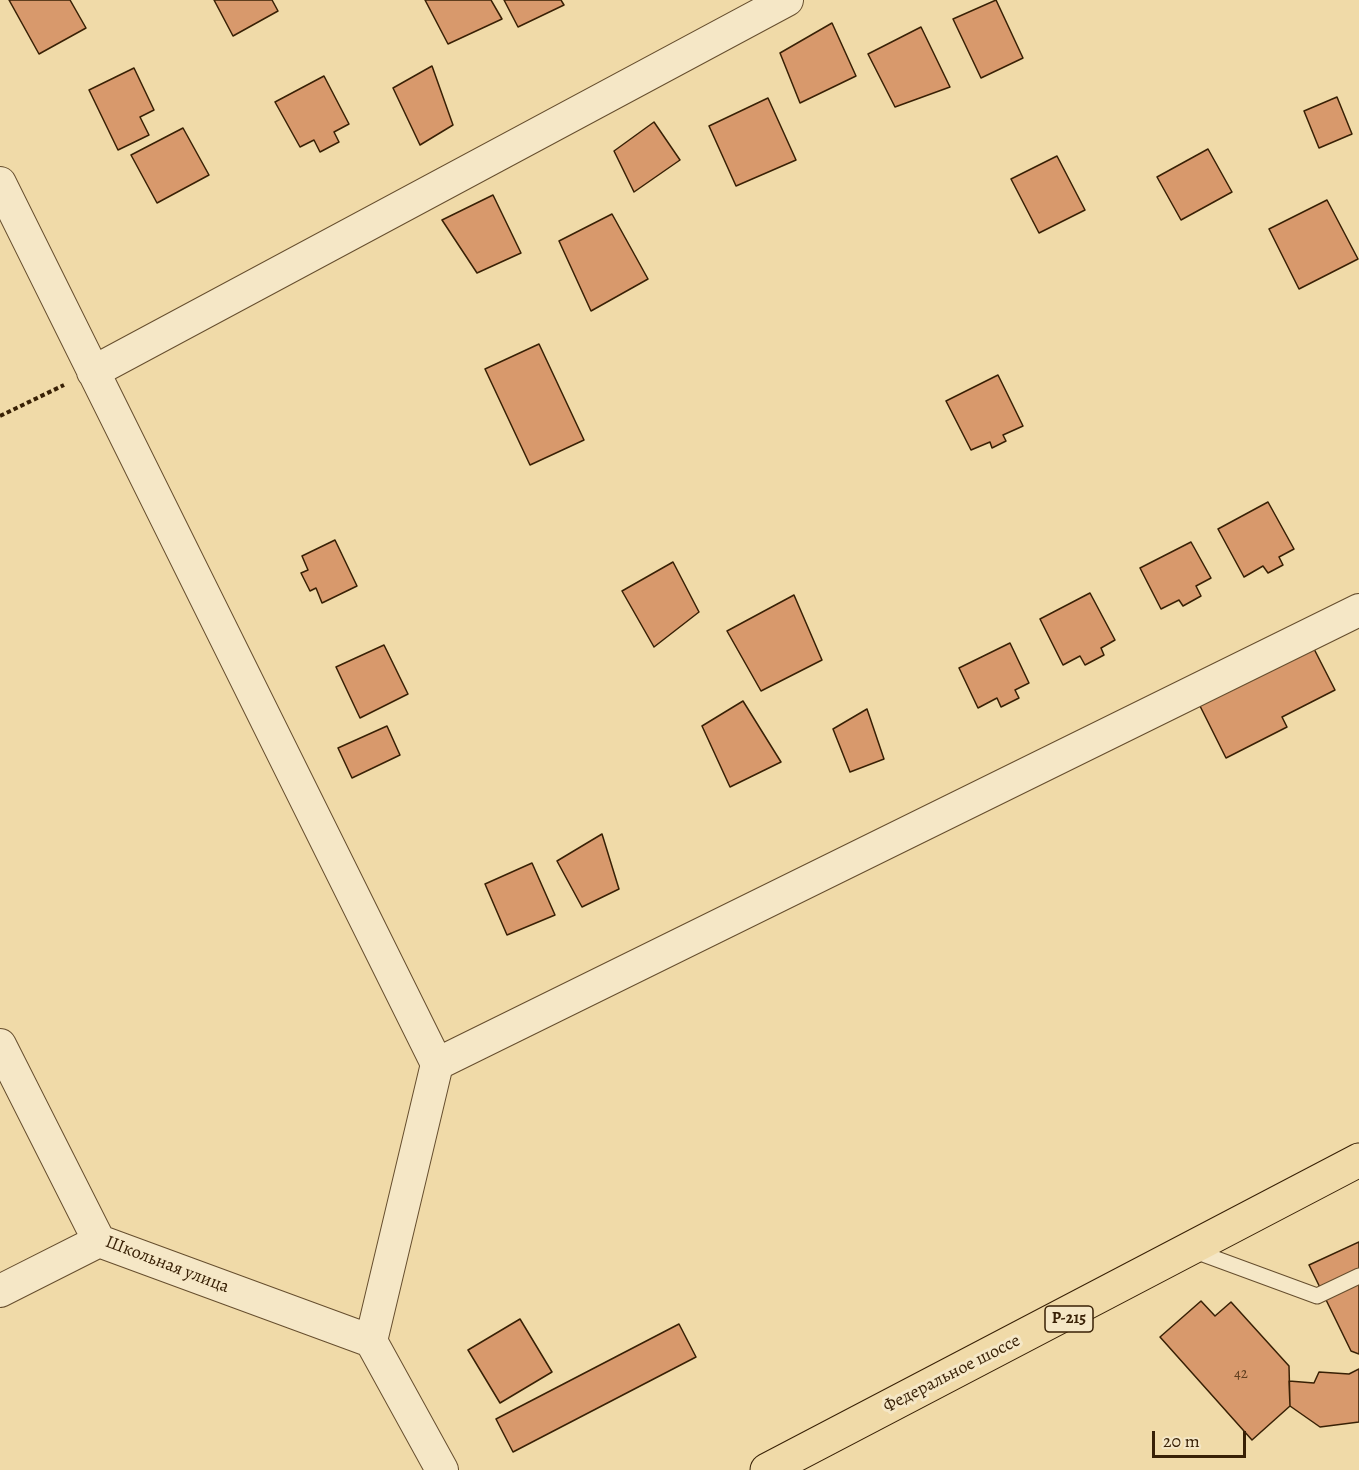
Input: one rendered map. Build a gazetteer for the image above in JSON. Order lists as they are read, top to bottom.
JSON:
{
  "streets": {
    "highway": ["P-215", "Федеральное шоссе"],
    "street": ["Школьная улица"]
  },
  "house_numbers": ["42"],
  "scale_bar": "20 m"
}
